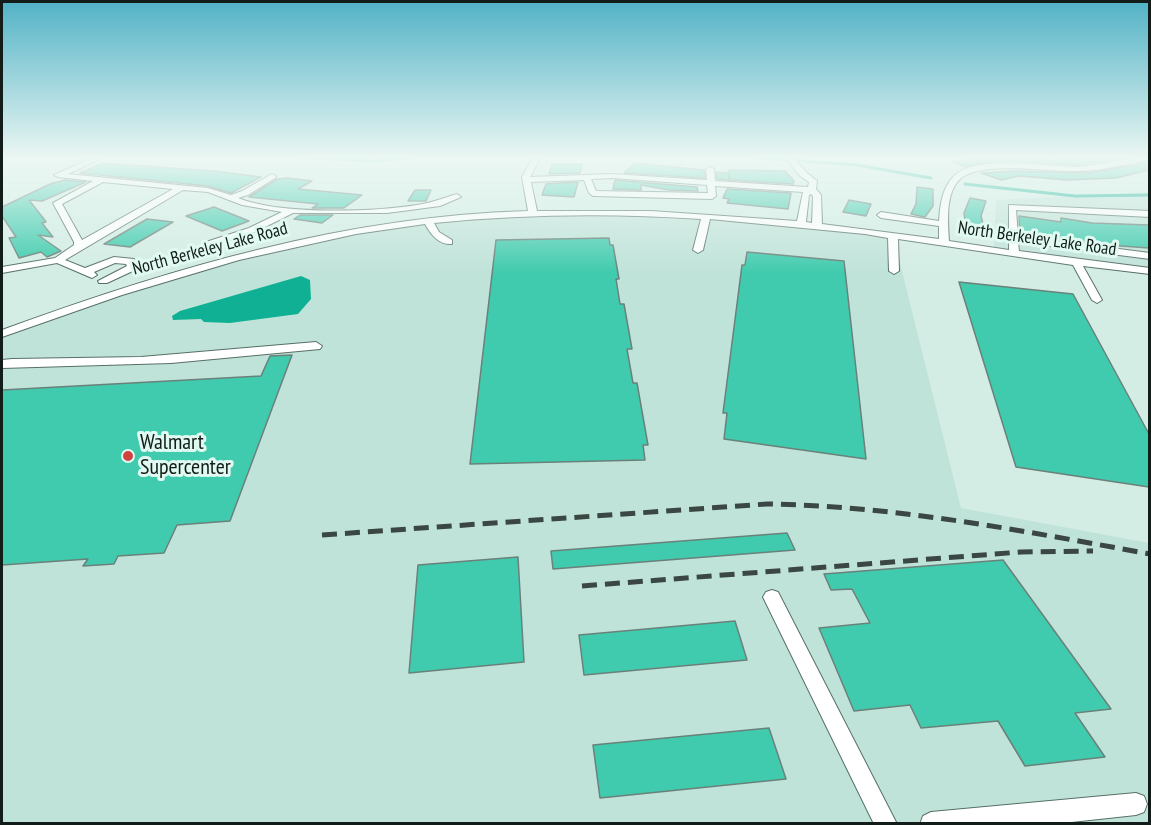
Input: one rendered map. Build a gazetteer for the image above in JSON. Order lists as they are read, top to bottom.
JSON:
{
  "streets": {
    "street": ["North Berkeley Lake Road"]
  },
  "places": ["Walmart Supercenter"]
}
